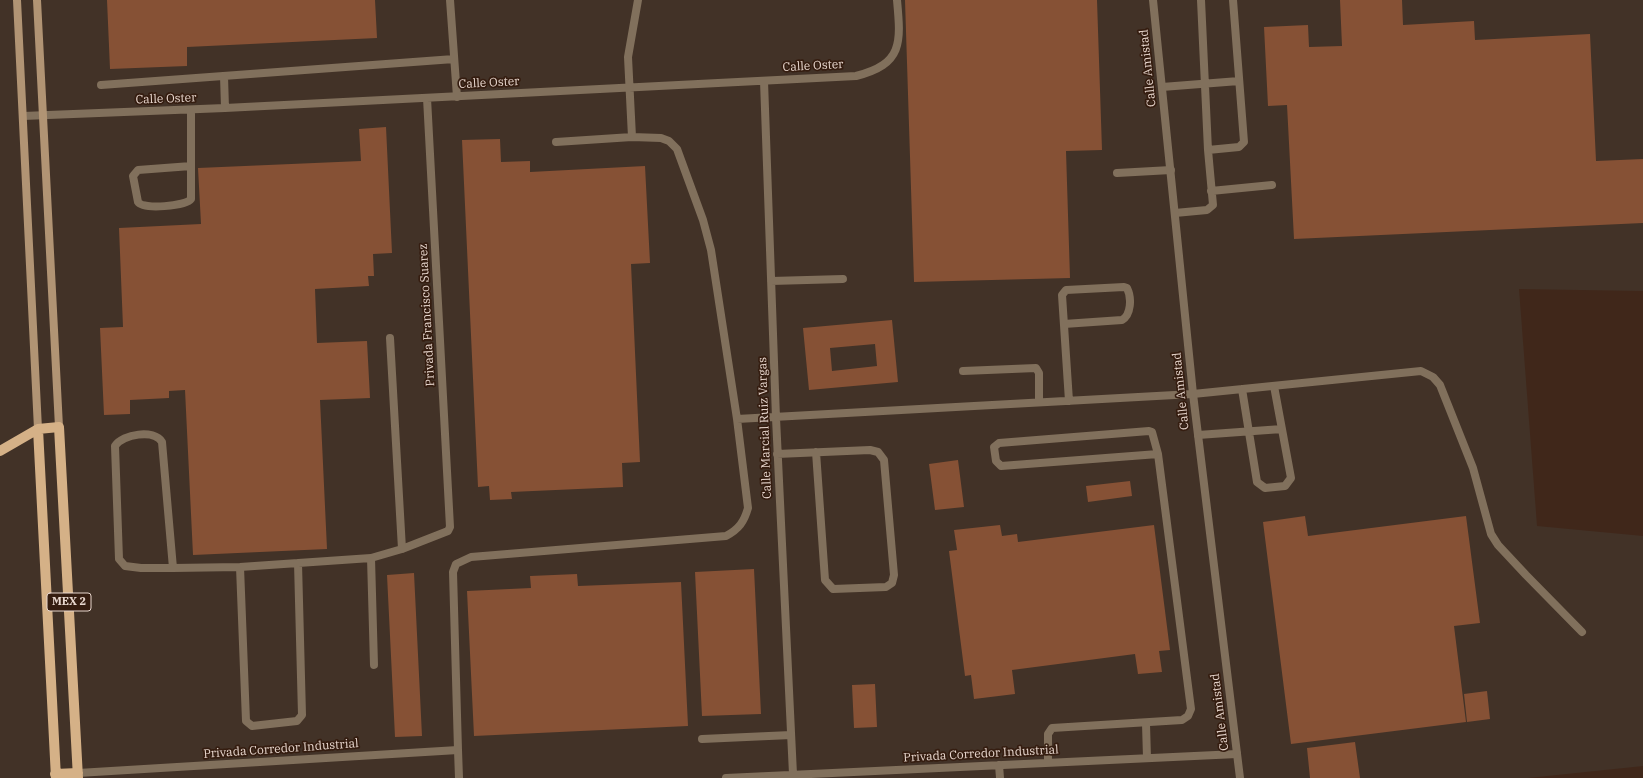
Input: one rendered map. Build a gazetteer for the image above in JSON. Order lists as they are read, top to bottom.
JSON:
{
  "streets": {
    "main road": ["MEX 2"],
    "street": [
      "Calle Oster",
      "Calle Amistad",
      "Privada Francisco Suarez",
      "Calle Marcial Ruiz Vargas",
      "Privada Corredor Industrial"
    ]
  },
  "crossings": [
    ["Calle Oster", "Privada Francisco Suarez"],
    ["Calle Oster", "Calle Marcial Ruiz Vargas"],
    ["Calle Oster", "MEX 2"],
    ["Calle Amistad", "Privada Corredor Industrial"],
    ["Calle Marcial Ruiz Vargas", "Privada Corredor Industrial"],
    ["MEX 2", "Privada Corredor Industrial"]
  ]
}
